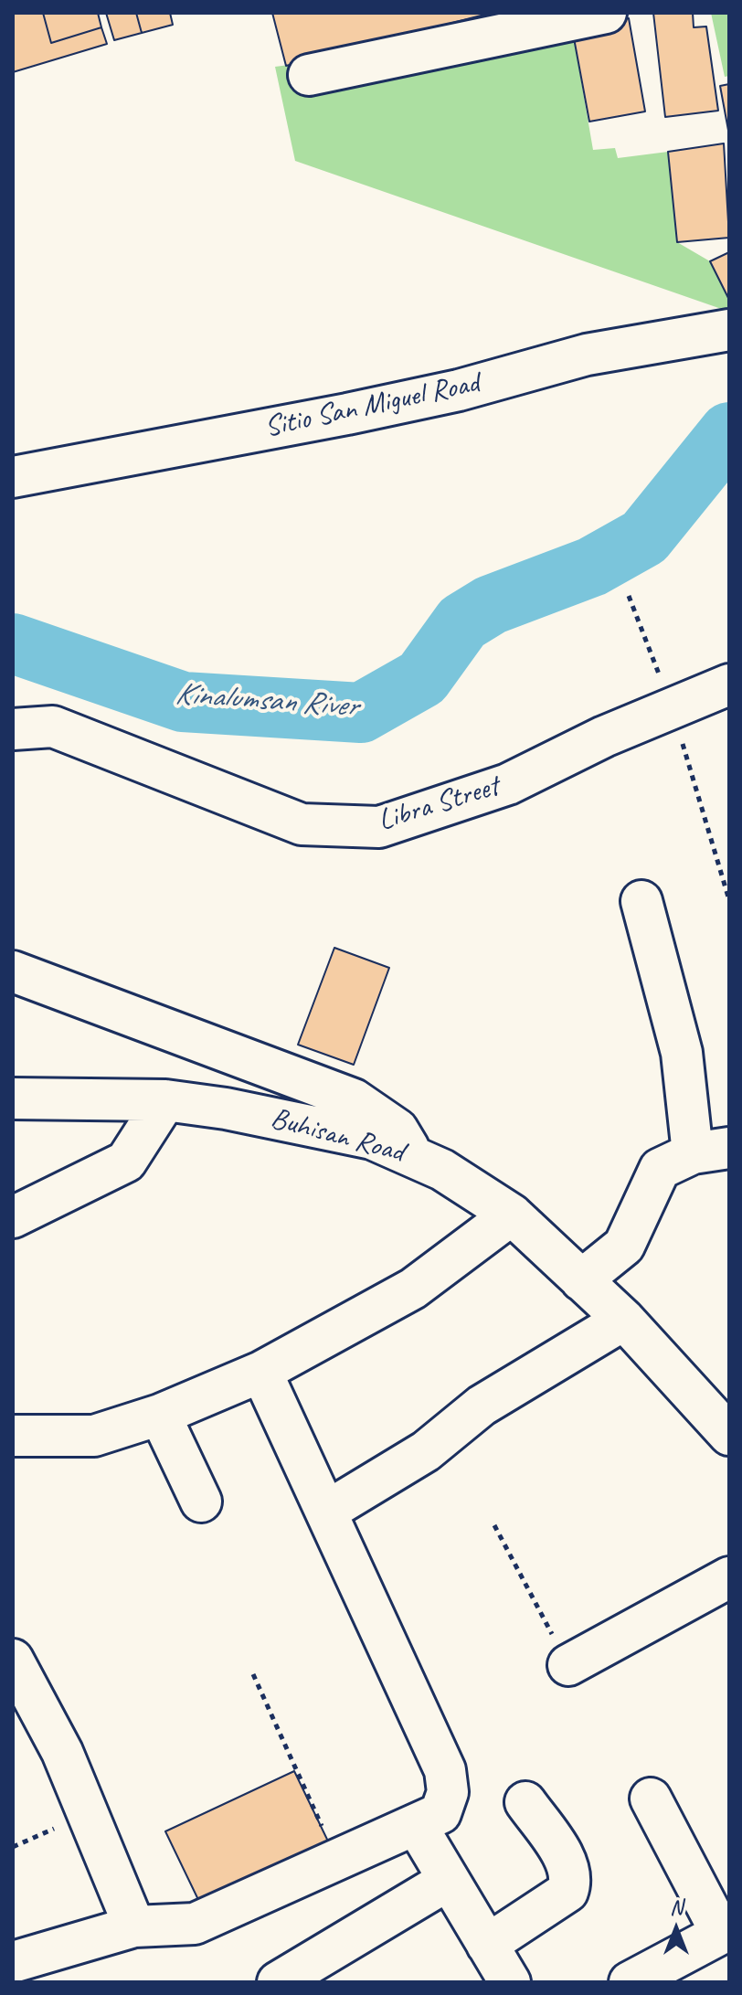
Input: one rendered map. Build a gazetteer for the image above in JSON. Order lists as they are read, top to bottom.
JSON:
{
  "streets": {
    "street": ["Sitio San Miguel Road", "Libra Street", "Buhisan Road"]
  },
  "water": ["Kinalumsan River"],
  "north": "top"
}
